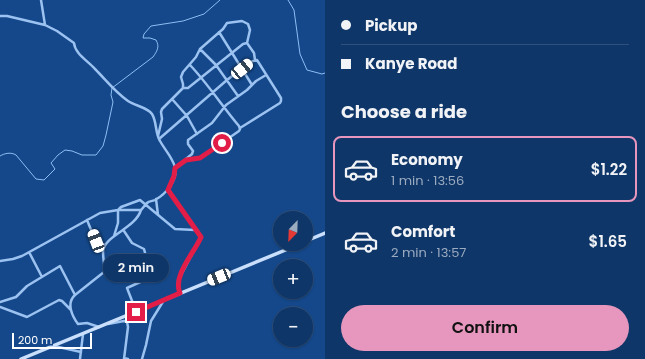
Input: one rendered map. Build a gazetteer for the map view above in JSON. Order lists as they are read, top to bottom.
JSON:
{
  "scale_bar": "200 m",
  "north": "bottom left",
  "page": {
    "banner": ["Pickup", "Kanye Road"],
    "heading": "Choose a ride",
    "list": [
      {
        "name": "Economy",
        "note": "1 min · 13:56",
        "value": "$1.22"
      },
      {
        "name": "Comfort",
        "note": "2 min · 13:57",
        "value": "$1.65"
      }
    ],
    "map_buttons": ["+", "−"],
    "bubble": "2 min",
    "buttons": "Confirm",
    "scale": "200 m"
  }
}
